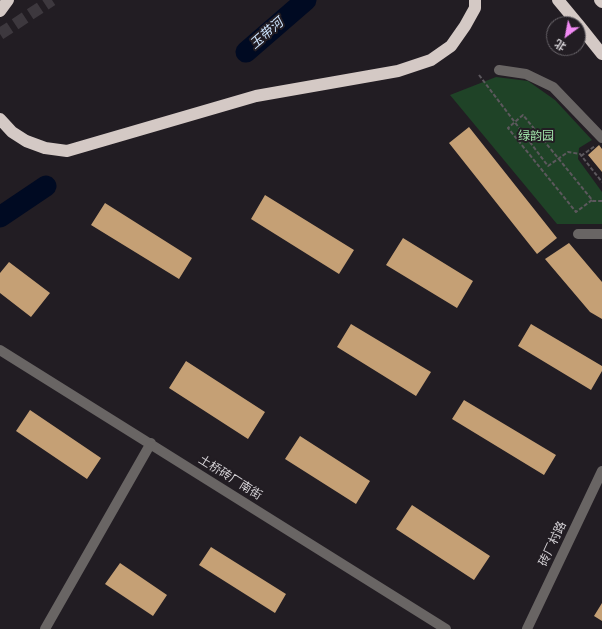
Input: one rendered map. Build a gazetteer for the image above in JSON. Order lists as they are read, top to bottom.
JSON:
{
  "streets": {
    "street": ["土桥砖厂南街", "砖厂村路"]
  },
  "water": ["玉带河"],
  "parks": ["绿韵园"],
  "north": "bottom left"
}
